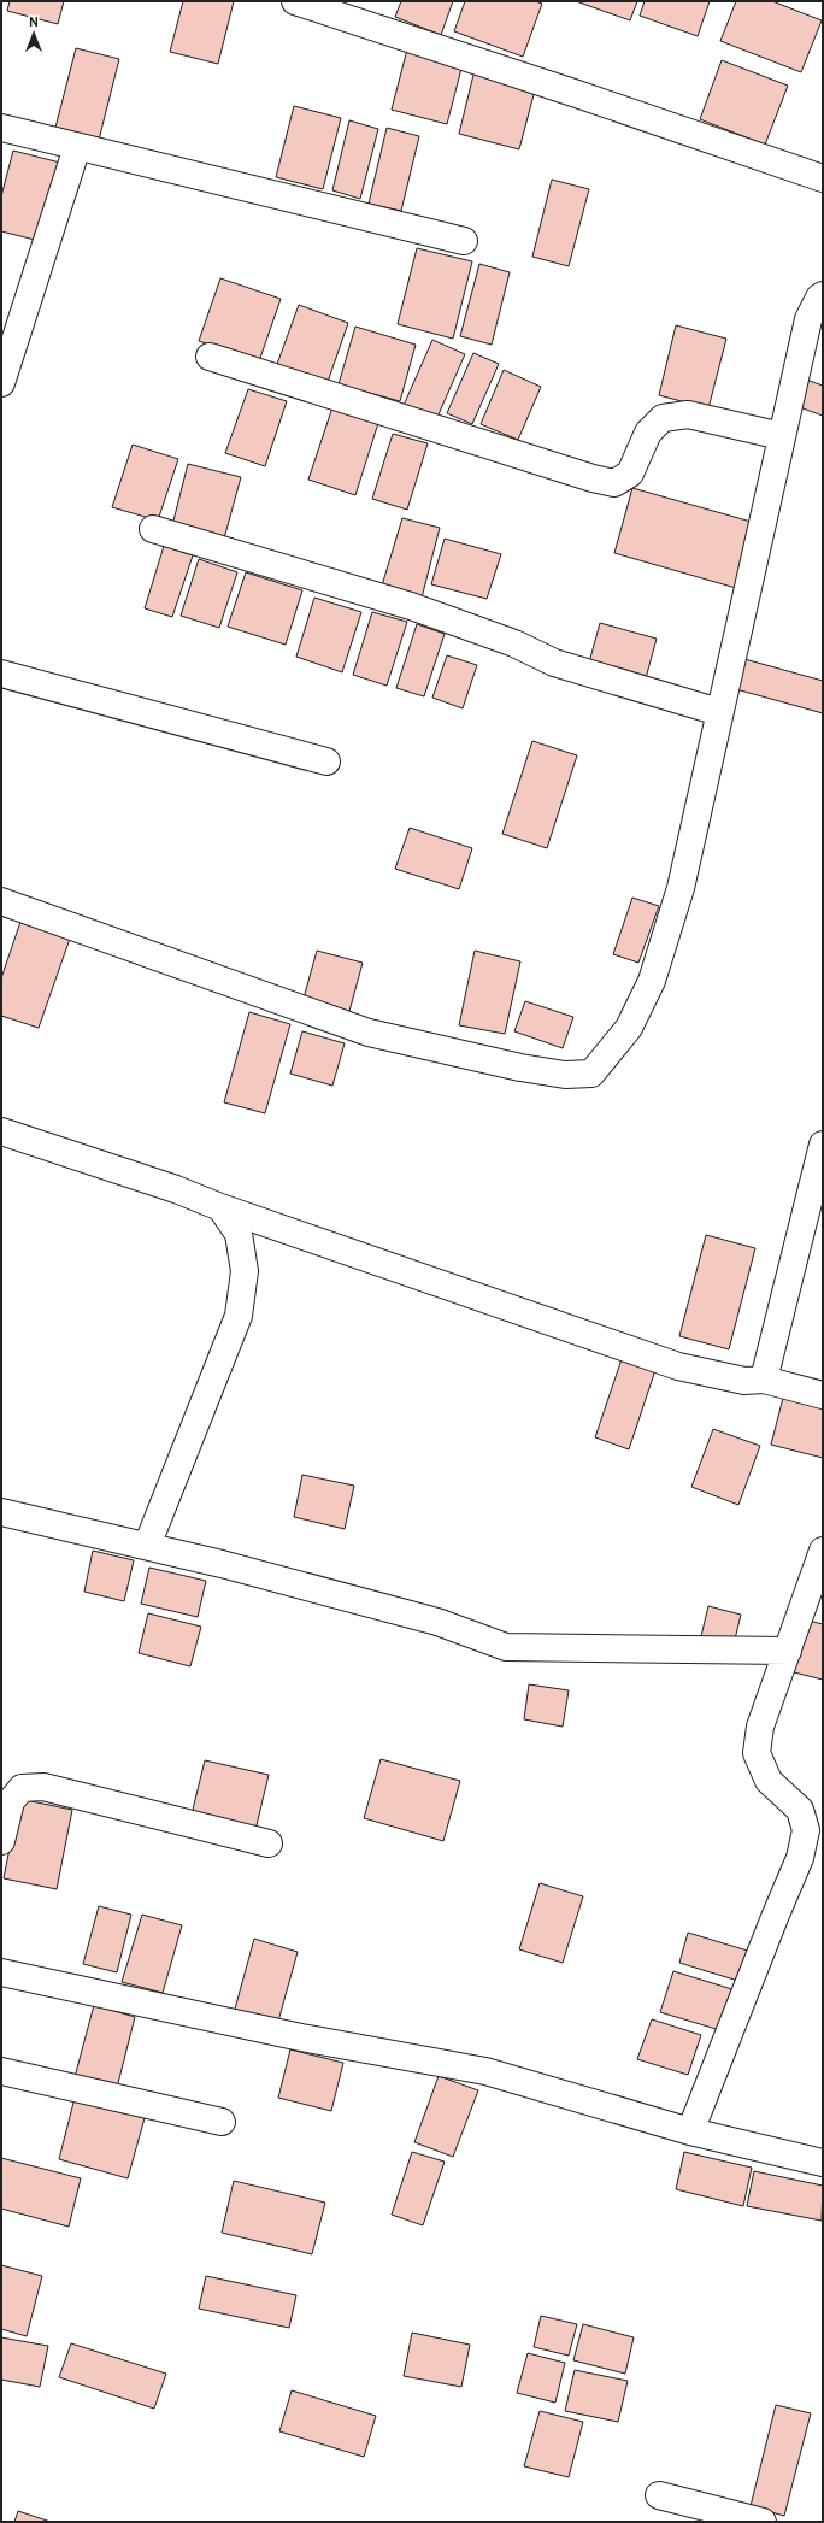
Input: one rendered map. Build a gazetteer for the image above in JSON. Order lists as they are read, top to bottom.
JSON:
{
  "north": "top"
}
